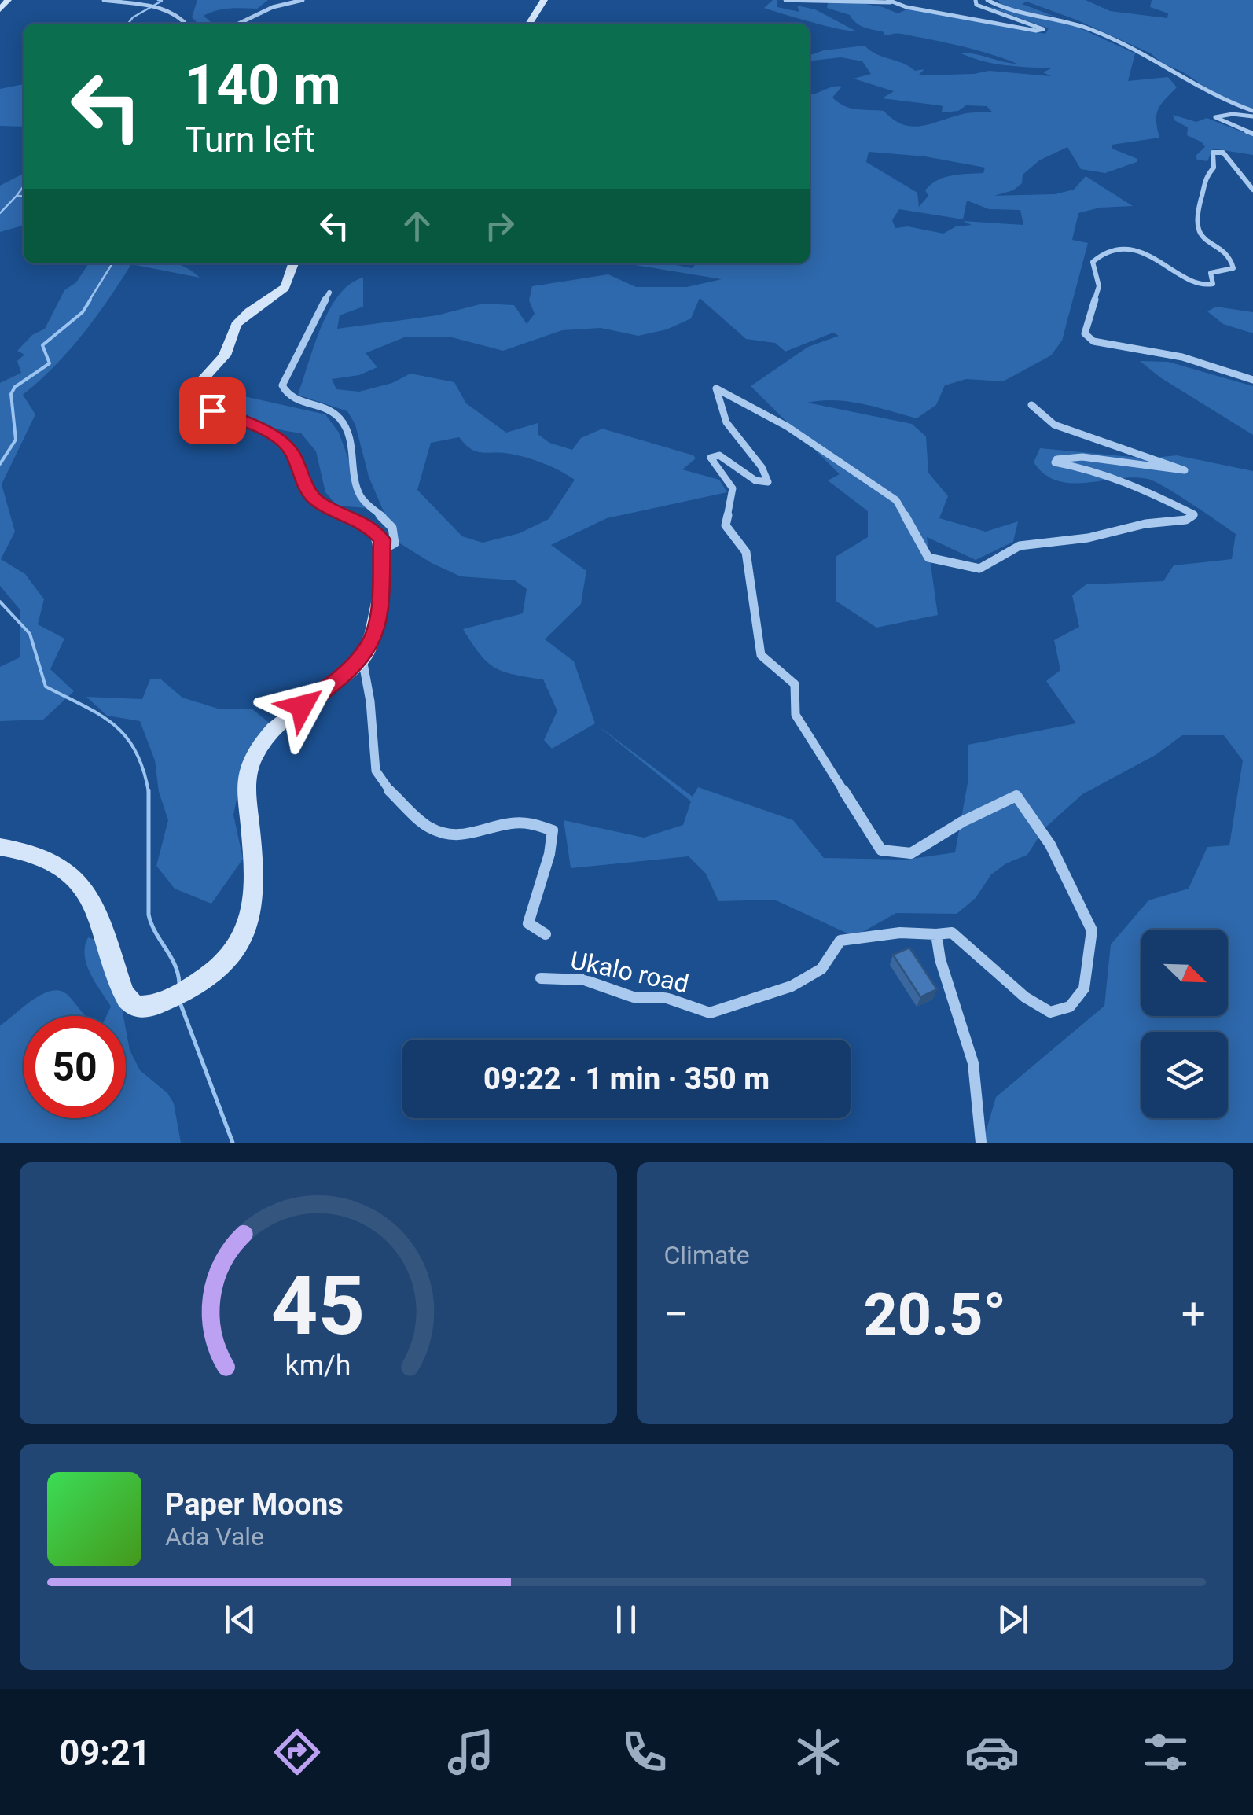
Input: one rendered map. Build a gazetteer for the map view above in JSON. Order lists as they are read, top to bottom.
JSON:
{
  "streets": {
    "street": ["Ukalo road"]
  },
  "north": "bottom right",
  "page": {
    "turn": ["140 m", "Turn left"],
    "limit": "50",
    "trip": "09:22 · 1 min · 350 m",
    "tile": "Climate",
    "heat": ["−", "20.5°", "+"],
    "song": ["Paper Moons", "Ada Vale"],
    "tabs": "09:21",
    "gauge": ["45", "km/h"]
  }
}
